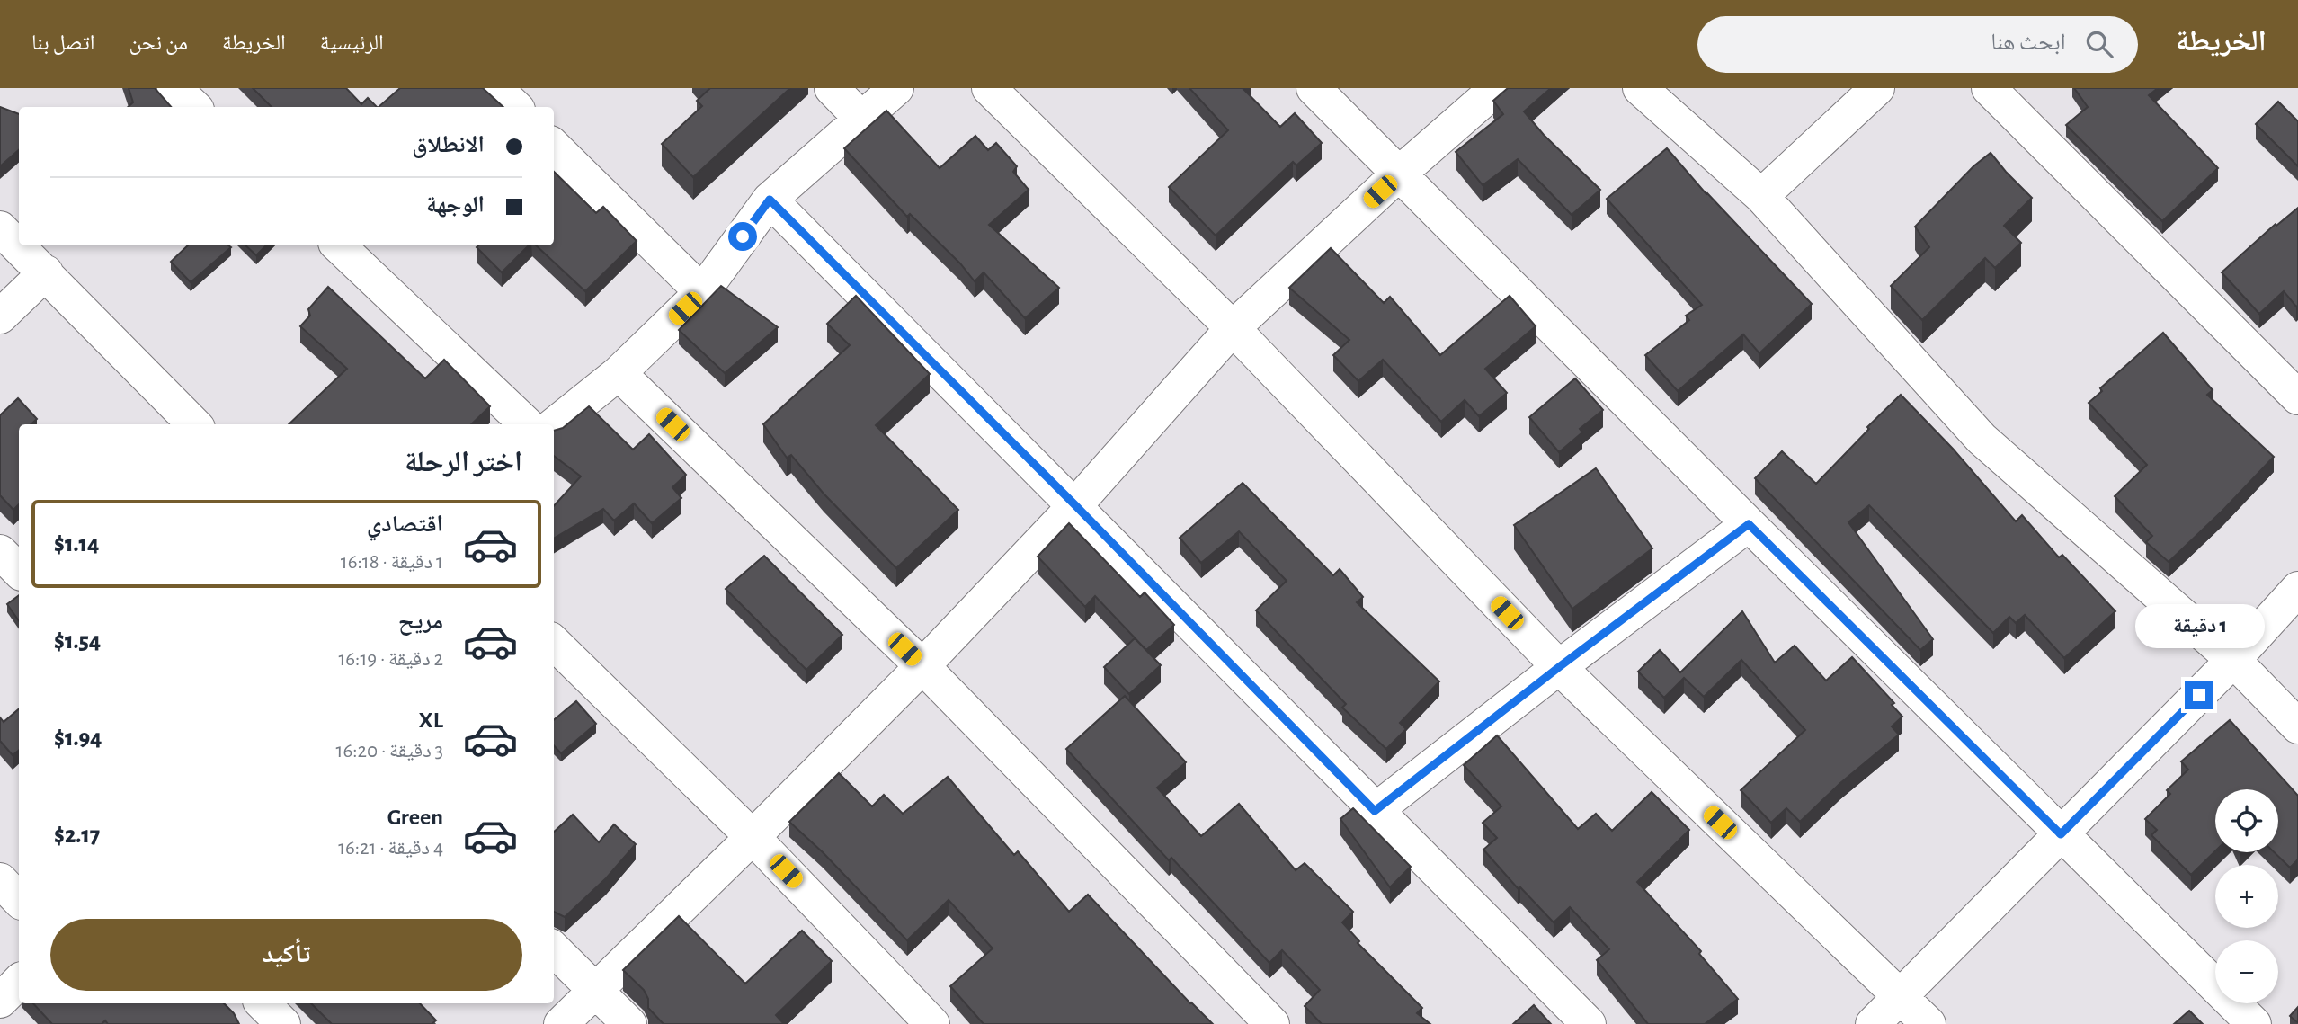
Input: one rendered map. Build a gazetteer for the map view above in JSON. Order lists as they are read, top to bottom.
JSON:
{
  "page": {
    "header": "الخريطة",
    "search": "ابحث هنا",
    "nav": [
      "الرئيسية",
      "الخريطة",
      "من نحن",
      "اتصل بنا"
    ],
    "banner": ["الانطلاق", "الوجهة"],
    "heading": "اختر الرحلة",
    "list": [
      {
        "name": "اقتصادي",
        "note": "1 دقيقة · 16:18",
        "value": "$1.14"
      },
      {
        "name": "مريح",
        "note": "2 دقيقة · 16:19",
        "value": "$1.54"
      },
      {
        "name": "XL",
        "note": "3 دقيقة · 16:20",
        "value": "$1.94"
      },
      {
        "name": "Green",
        "note": "4 دقيقة · 16:21",
        "value": "$2.17"
      }
    ],
    "bubble": "1 دقيقة",
    "map_buttons": ["+", "−"],
    "buttons": "تأكيد"
  }
}
